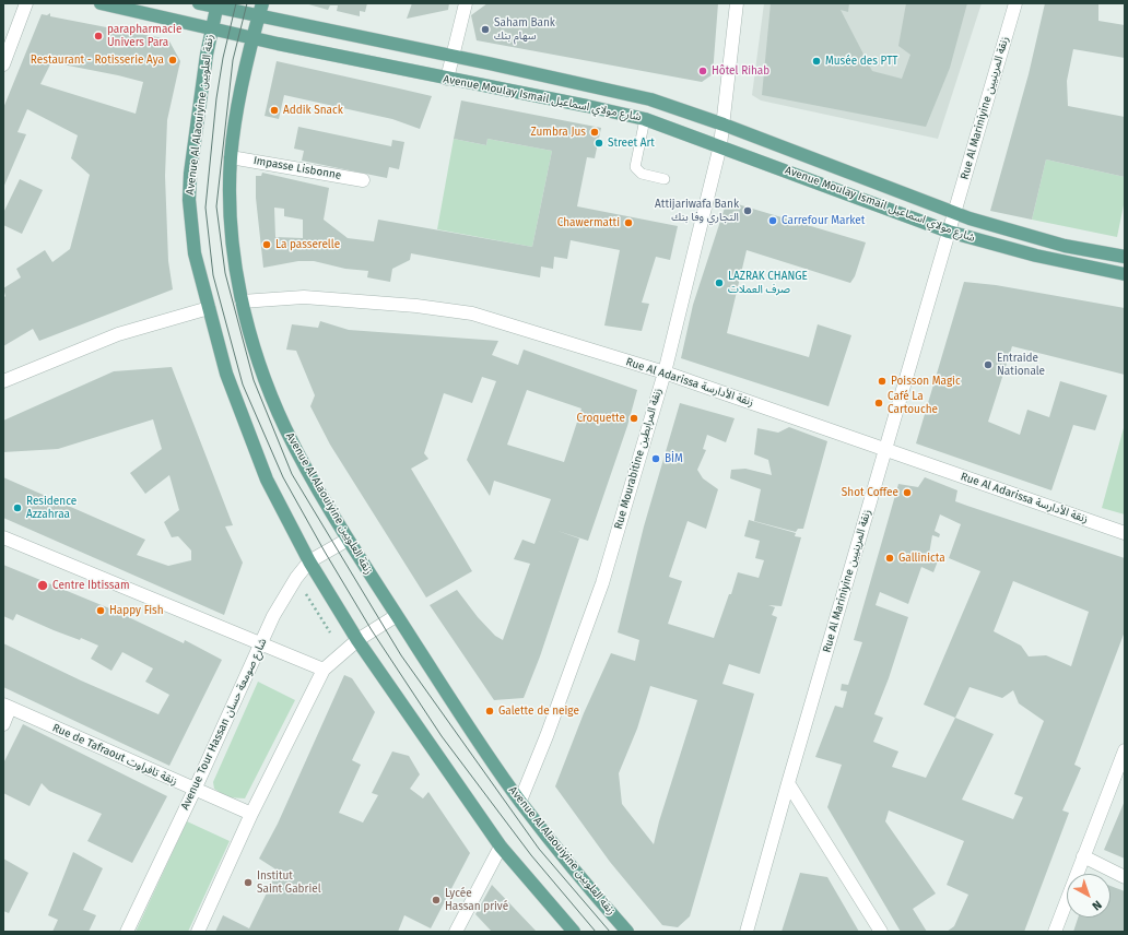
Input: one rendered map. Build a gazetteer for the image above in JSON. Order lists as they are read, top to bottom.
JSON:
{
  "streets": {
    "main road": ["Avenue Moulay Ismail شارع مولاي اسماعيل", "Avenue Al Alaouiyine زنقة العلويين"],
    "street": [
      "Rue Al Mariniyine زنقة المرينيين",
      "Impasse Lisbonne",
      "Rue Al Adarissa زنقة الأدارسة",
      "Rue Mourabitine زنقة المرابطين",
      "Avenue Tour Hassan شارع صومعة حسان",
      "Rue de Tafraout زنقة تافراوت"
    ]
  },
  "crossings": [
    ["Avenue Moulay Ismail شارع مولاي اسماعيل", "Rue Al Mariniyine زنقة المرينيين"],
    ["Avenue Moulay Ismail شارع مولاي اسماعيل", "Avenue Al Alaouiyine زنقة العلويين"],
    ["Avenue Moulay Ismail شارع مولاي اسماعيل", "Rue Mourabitine زنقة المرابطين"],
    ["Rue Al Mariniyine زنقة المرينيين", "Rue Al Adarissa زنقة الأدارسة"],
    ["Avenue Al Alaouiyine زنقة العلويين", "Impasse Lisbonne"],
    ["Avenue Al Alaouiyine زنقة العلويين", "Rue Al Adarissa زنقة الأدارسة"],
    ["Avenue Al Alaouiyine زنقة العلويين", "Rue Mourabitine زنقة المرابطين"],
    ["Avenue Al Alaouiyine زنقة العلويين", "Avenue Tour Hassan شارع صومعة حسان"],
    ["Rue Al Adarissa زنقة الأدارسة", "Rue Mourabitine زنقة المرابطين"],
    ["Avenue Tour Hassan شارع صومعة حسان", "Rue de Tafraout زنقة تافراوت"]
  ],
  "places": [
    "Saham Bank سهام بنك",
    "parapharmacie Univers Para",
    "Restaurant - Rotisserie Aya",
    "Musée des PTT",
    "Hôtel Rihab",
    "Addik Snack",
    "Zumbra Jus",
    "Street Art",
    "Attijariwafa Bank التجاري وفا بنك",
    "Carrefour Market",
    "Chawermatti",
    "La passerelle",
    "LAZRAK CHANGE صرف العملات",
    "Entraide Nationale",
    "Poisson Magic",
    "Café La Cartouche",
    "Croquette",
    "BİM",
    "Shot Coffee",
    "Residence Azzahraa",
    "Gallinicta",
    "Centre Ibtissam",
    "Happy Fish",
    "Galette de neige",
    "Institut Saint Gabriel",
    "Lycée Hassan privé"
  ],
  "north": "bottom right"
}
